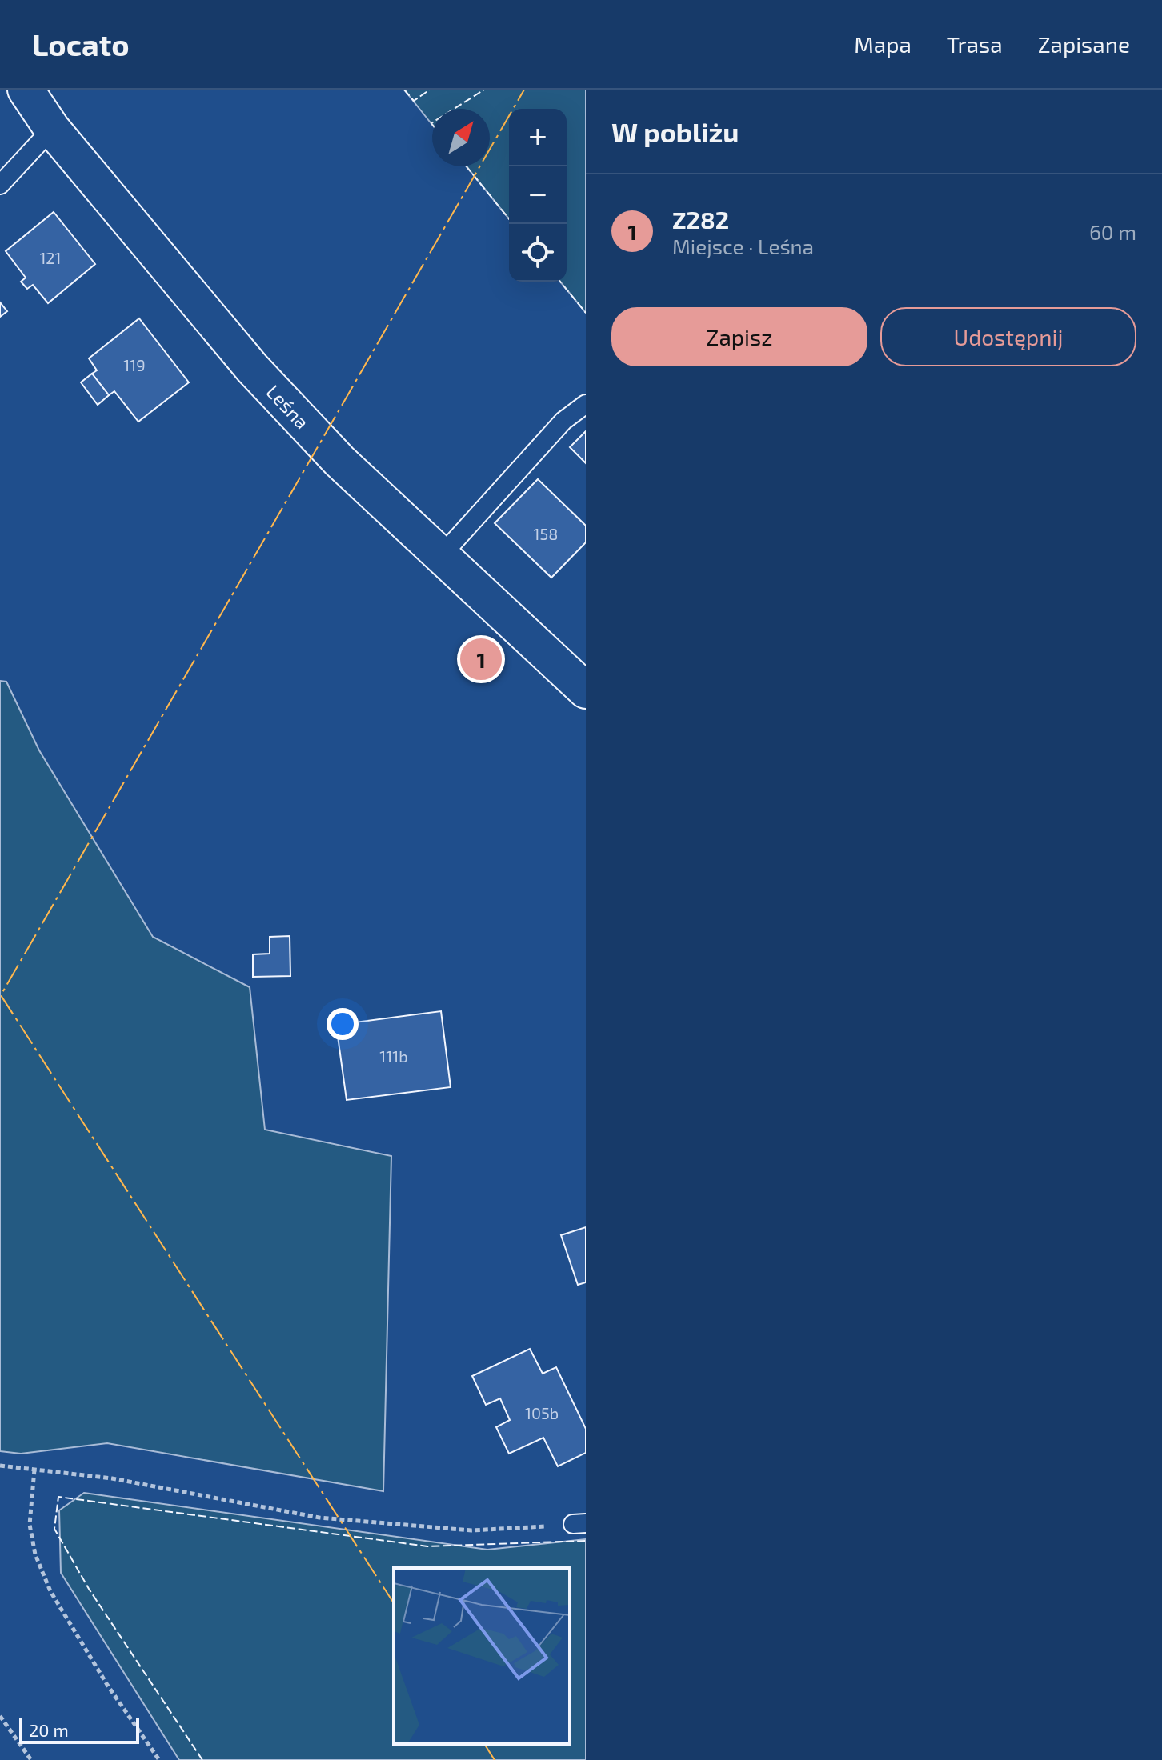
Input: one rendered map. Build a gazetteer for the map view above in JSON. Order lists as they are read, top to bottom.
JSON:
{
  "streets": {
    "street": ["Leśna"]
  },
  "house_numbers": [
    "121",
    "119",
    "158",
    "111b",
    "105b"
  ],
  "scale_bar": "20 m",
  "north": "top right",
  "page": {
    "header": "Locato",
    "nav": ["Mapa", "Trasa", "Zapisane"],
    "heading": "W pobliżu",
    "map_buttons": ["+", "−"],
    "list": [
      {
        "mark": "1",
        "name": "Z282",
        "note": "Miejsce · Leśna",
        "value": "60 m"
      }
    ],
    "buttons": ["Zapisz", "Udostępnij"],
    "pins": "1",
    "scale": "20 m"
  }
}
